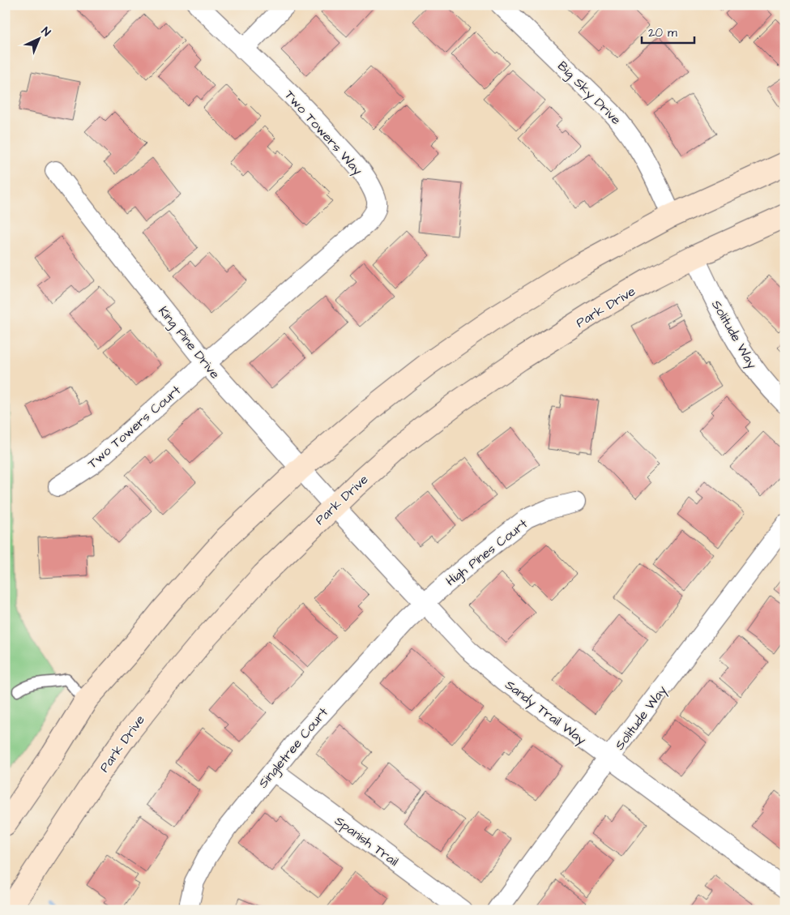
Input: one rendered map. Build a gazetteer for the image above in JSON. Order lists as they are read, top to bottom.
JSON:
{
  "streets": {
    "main road": ["Park Drive"],
    "street": [
      "Big Sky Drive",
      "Two Towers Way",
      "Solitude Way",
      "King Pine Drive",
      "Two Towers Court",
      "High Pines Court",
      "Sandy Trail Way",
      "Singletree Court",
      "Spanish Trail"
    ]
  },
  "crossings": [
    ["Two Towers Way", "King Pine Drive"],
    ["Two Towers Way", "Two Towers Court"],
    ["Park Drive", "Solitude Way"],
    ["Park Drive", "King Pine Drive"],
    ["Park Drive", "Sandy Trail Way"],
    ["Solitude Way", "Sandy Trail Way"],
    ["King Pine Drive", "Two Towers Court"],
    ["King Pine Drive", "Sandy Trail Way"],
    ["High Pines Court", "Sandy Trail Way"],
    ["High Pines Court", "Singletree Court"],
    ["Sandy Trail Way", "Singletree Court"],
    ["Singletree Court", "Spanish Trail"]
  ],
  "scale_bar": "20 m",
  "north": "top right"
}
